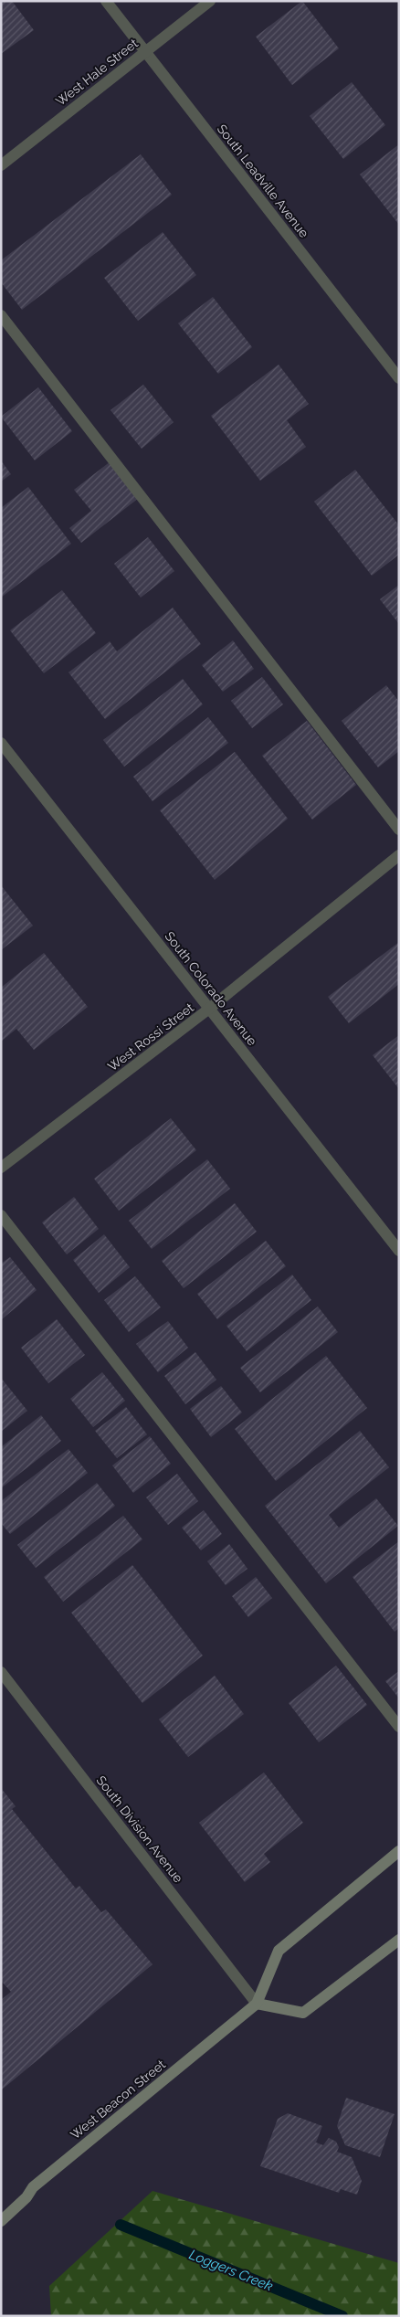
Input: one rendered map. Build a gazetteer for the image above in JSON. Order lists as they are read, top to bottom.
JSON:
{
  "streets": {
    "street": [
      "West Hale Street",
      "South Leadville Avenue",
      "South Colorado Avenue",
      "West Rossi Street",
      "South Division Avenue",
      "West Beacon Street"
    ]
  },
  "crossings": [
    ["West Hale Street", "South Leadville Avenue"],
    ["South Colorado Avenue", "West Rossi Street"],
    ["South Division Avenue", "West Beacon Street"]
  ],
  "water": ["Loggers Creek"]
}
